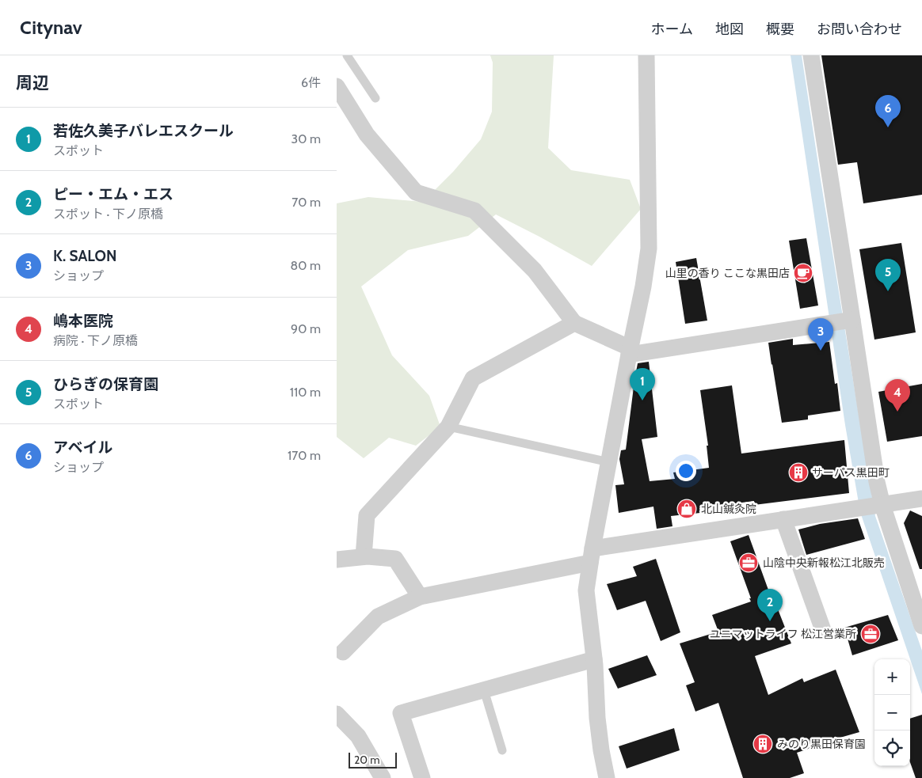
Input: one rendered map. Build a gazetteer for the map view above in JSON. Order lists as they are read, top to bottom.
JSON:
{
  "places": {
    "cafe": ["山里の香り ここな黒田店"],
    "building": ["サーパス黒田町", "みのり黒田保育園"],
    "shop": ["北山鍼灸院"],
    "office": ["山陰中央新報松江北販売", "ユニマットライフ 松江営業所"]
  },
  "scale_bar": "20 m",
  "page": {
    "header": "Citynav",
    "nav": [
      "ホーム",
      "地図",
      "概要",
      "お問い合わせ"
    ],
    "heading": ["周辺", "6件"],
    "pins": [
      "6",
      "5",
      "3",
      "1",
      "4",
      "2"
    ],
    "list": [
      {
        "mark": "1",
        "name": "若佐久美子バレエスクール",
        "note": "スポット",
        "value": "30 m"
      },
      {
        "mark": "2",
        "name": "ピー・エム・エス",
        "note": "スポット · 下ノ原橋",
        "value": "70 m"
      },
      {
        "mark": "3",
        "name": "K. SALON",
        "note": "ショップ",
        "value": "80 m"
      },
      {
        "mark": "4",
        "name": "嶋本医院",
        "note": "病院 · 下ノ原橋",
        "value": "90 m"
      },
      {
        "mark": "5",
        "name": "ひらぎの保育園",
        "note": "スポット",
        "value": "110 m"
      },
      {
        "mark": "6",
        "name": "アベイル",
        "note": "ショップ",
        "value": "170 m"
      }
    ],
    "map_buttons": ["+", "−"],
    "scale": "20 m"
  }
}
